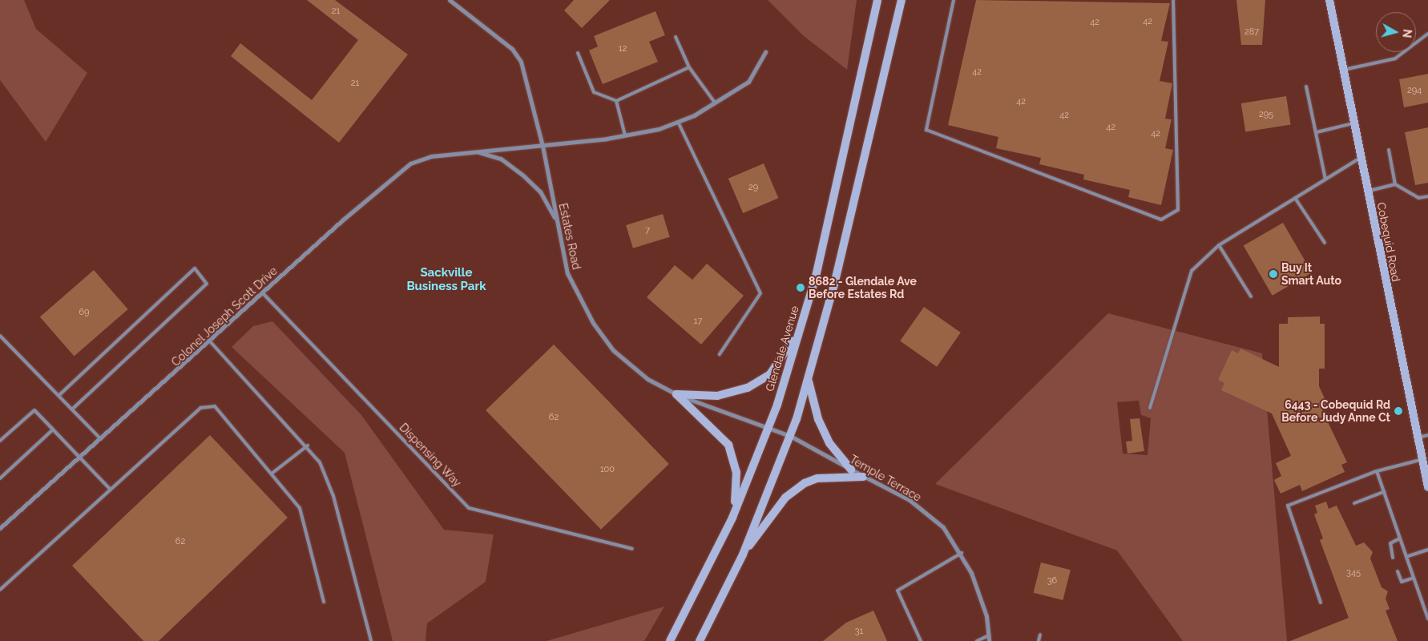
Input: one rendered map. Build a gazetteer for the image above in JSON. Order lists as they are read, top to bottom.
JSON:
{
  "streets": {
    "main road": ["Cobequid Road", "Glendale Avenue"],
    "street": ["Estates Road", "Colonel Joseph Scott Drive", "Temple Terrace"],
    "lane": ["Dispensing Way"]
  },
  "crossings": [
    ["Estates Road", "Colonel Joseph Scott Drive"],
    ["Estates Road", "Glendale Avenue"],
    ["Estates Road", "Temple Terrace"],
    ["Colonel Joseph Scott Drive", "Dispensing Way"],
    ["Glendale Avenue", "Temple Terrace"]
  ],
  "districts": ["Sackville Business Park"],
  "places": ["Buy It Smart Auto", "8682 - Glendale Ave Before Estates Rd", "6443 - Cobequid Rd Before Judy Anne Ct"],
  "house_numbers": [
    "21",
    "42",
    "42",
    "287",
    "12",
    "42",
    "21",
    "294",
    "42",
    "295",
    "42",
    "42",
    "42",
    "29",
    "7",
    "69",
    "17",
    "62",
    "100",
    "62",
    "345",
    "36",
    "31"
  ],
  "north": "right"
}
